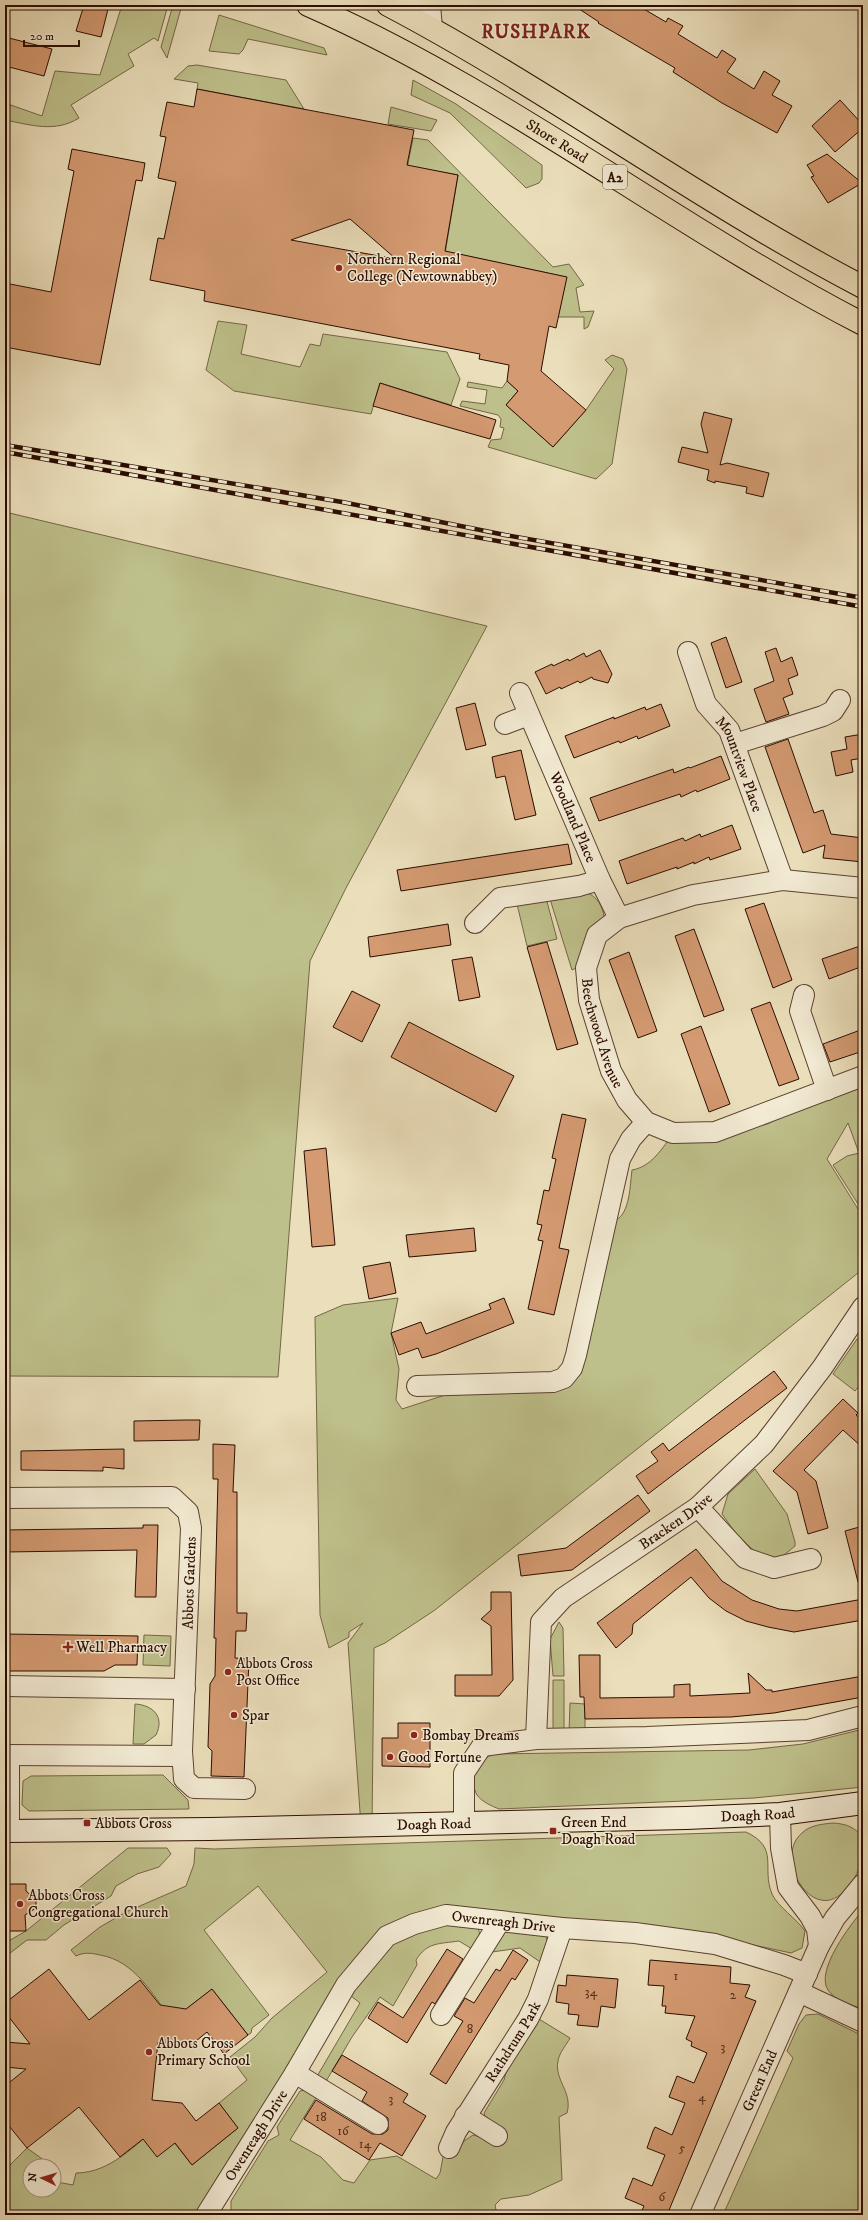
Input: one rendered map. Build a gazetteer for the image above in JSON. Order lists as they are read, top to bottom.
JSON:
{
  "streets": {
    "highway": ["Shore Road", "A2"],
    "main road": ["Doagh Road"],
    "street": [
      "Mountview Place",
      "Woodland Place",
      "Beechwood Avenue",
      "Bracken Drive",
      "Abbots Gardens",
      "Owenreagh Drive",
      "Rathdrum Park",
      "Green End"
    ]
  },
  "crossings": [
    ["Mountview Place", "Beechwood Avenue"],
    ["Woodland Place", "Beechwood Avenue"],
    ["Owenreagh Drive", "Rathdrum Park"],
    ["Owenreagh Drive", "Green End"]
  ],
  "districts": ["RUSHPARK"],
  "places": {
    "other": [
      "Northern Regional College (Newtownabbey)",
      "Abbots Cross Post Office",
      "Spar",
      "Bombay Dreams",
      "Good Fortune",
      "Abbots Cross Congregational Church",
      "Abbots Cross Primary School"
    ],
    "health": ["Well Pharmacy"],
    "transit": ["Abbots Cross", "Green End Doagh Road"]
  },
  "house_numbers": [
    "1",
    "34",
    "2",
    "8",
    "3",
    "4",
    "3",
    "18",
    "16",
    "14",
    "5",
    "6"
  ],
  "scale_bar": "20 m",
  "north": "left"
}
